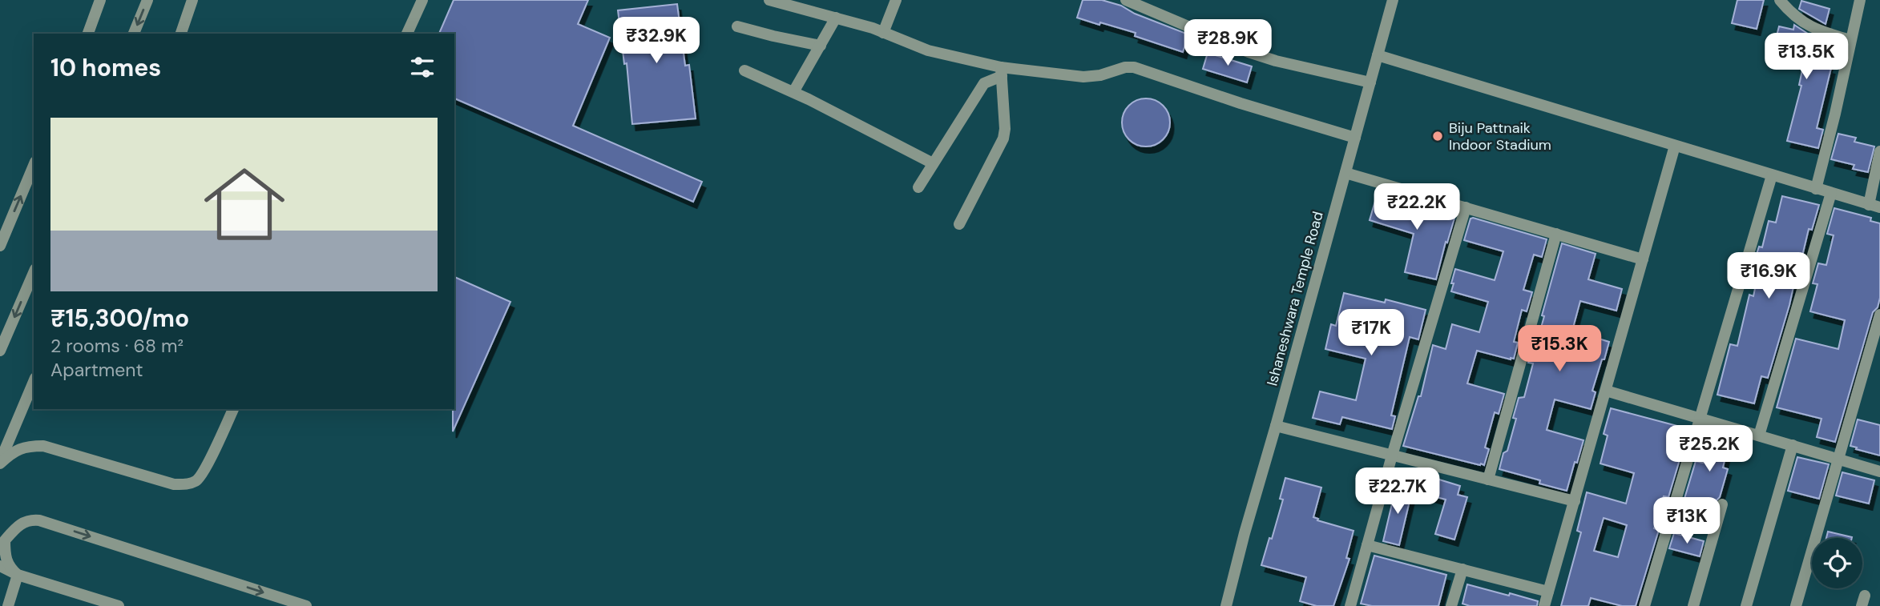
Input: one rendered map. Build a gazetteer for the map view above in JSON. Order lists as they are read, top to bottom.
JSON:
{
  "streets": {
    "street": ["Ishaneshwara Temple Road"]
  },
  "places": ["Biju Pattnaik Indoor Stadium"],
  "page": {
    "price": [
      "₹32.9K",
      "₹28.9K",
      "₹13.5K",
      "₹22.2K",
      "₹16.9K",
      "₹17K",
      "₹15.3K",
      "₹25.2K",
      "₹22.7K",
      "₹13K"
    ],
    "heading": "10 homes",
    "list": [
      {
        "name": "₹15,300/mo",
        "note": "2 rooms · 68 m² · Apartment"
      }
    ]
  }
}
